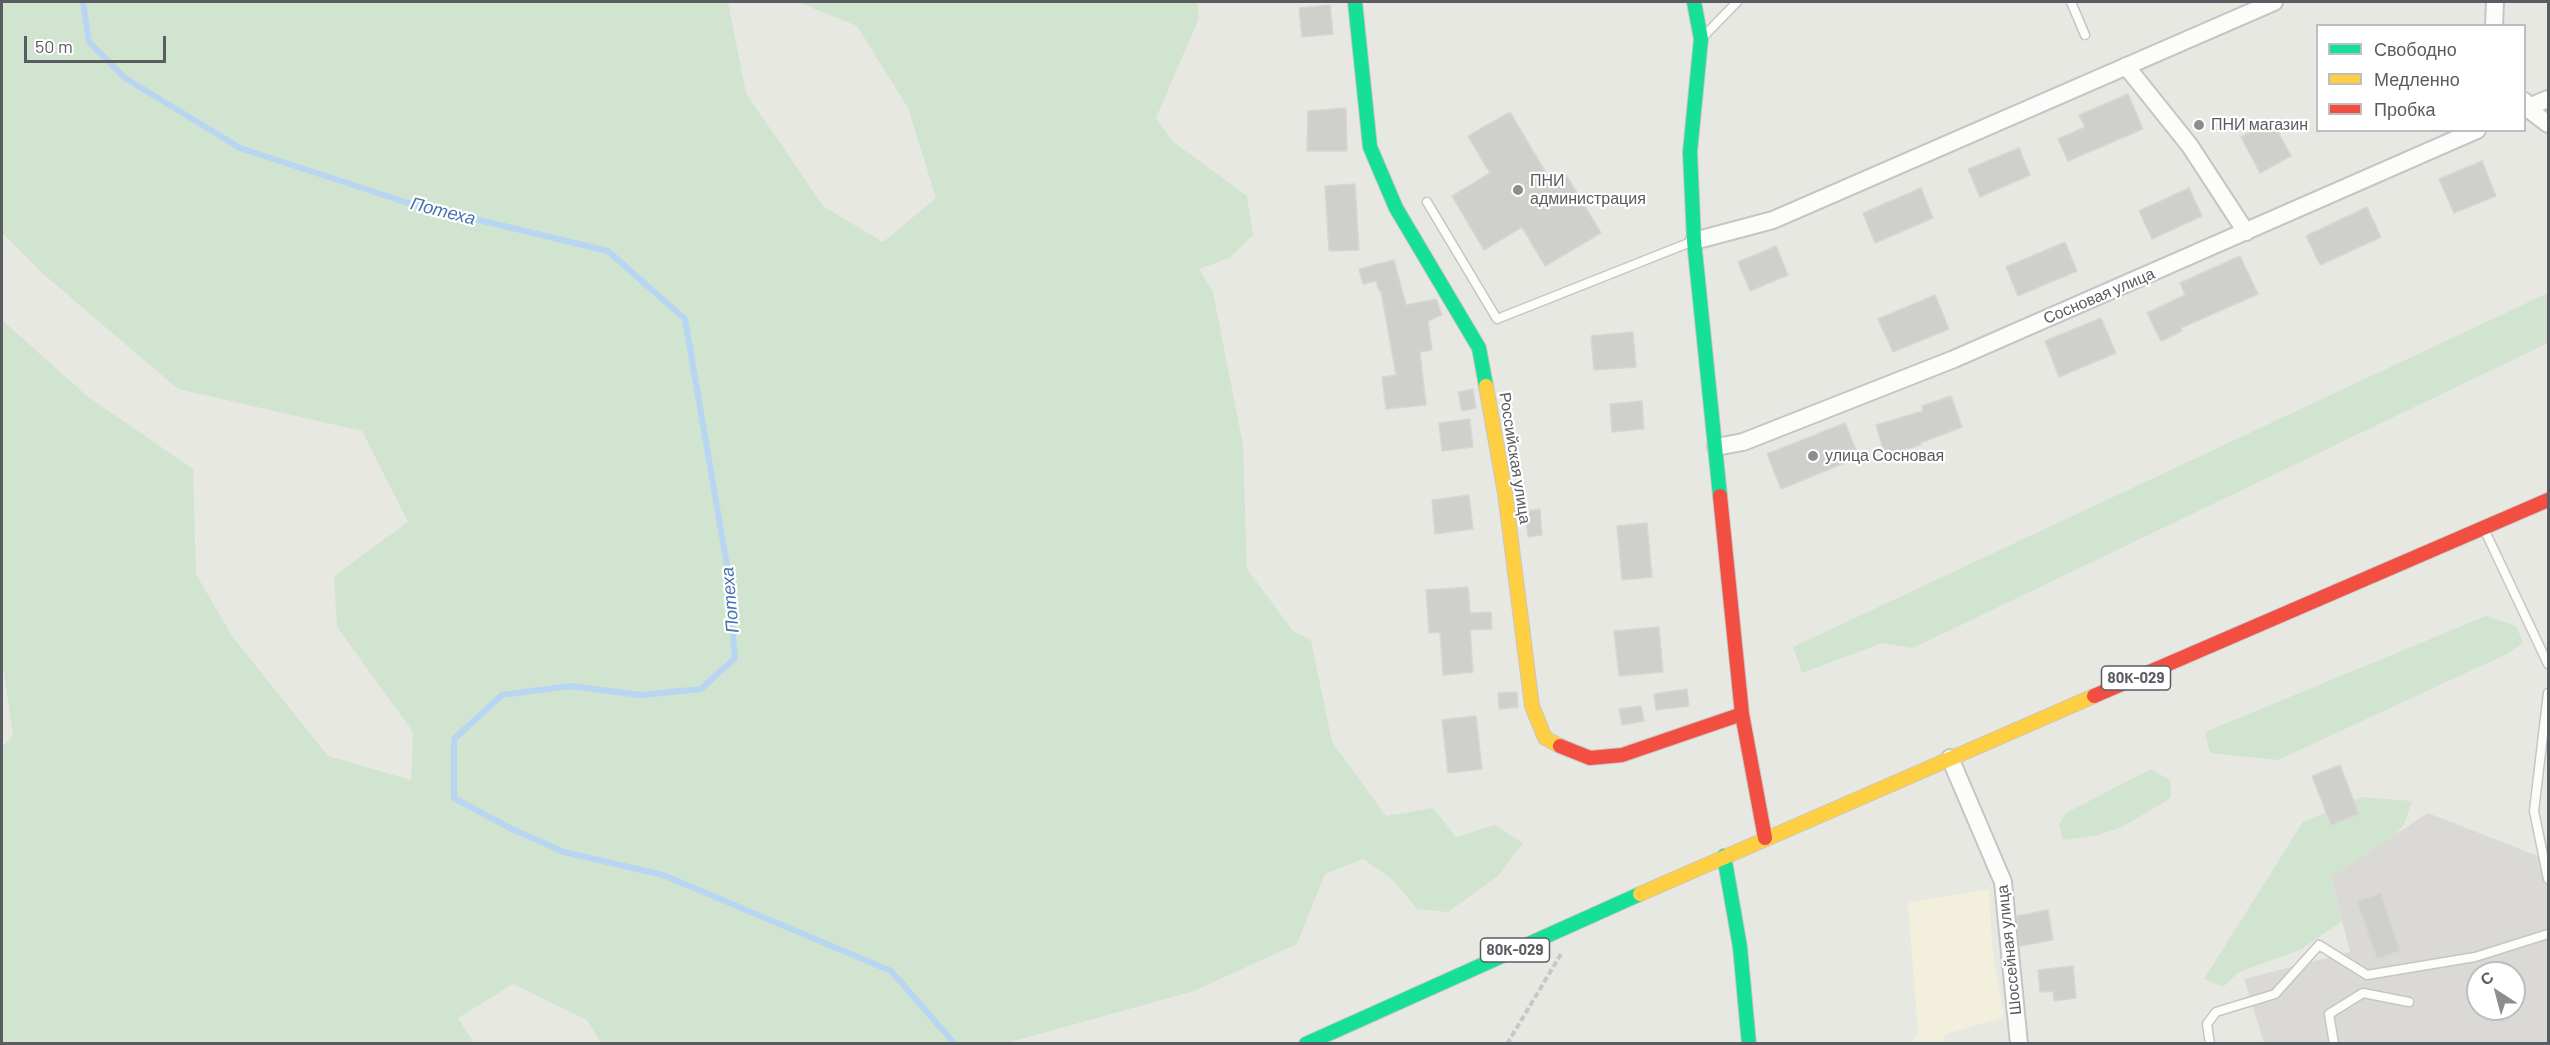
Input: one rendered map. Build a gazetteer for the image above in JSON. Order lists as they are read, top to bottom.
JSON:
{
  "streets": {
    "street": [
      "Сосновая улица",
      "Российская улица",
      "80К-029",
      "Шоссейная улица"
    ]
  },
  "crossings": [
    ["80К-029", "Шоссейная улица"]
  ],
  "water": ["Потеха"],
  "places": ["ПНИ магазин", "ПНИ администрация", "улица Сосновая"],
  "legend": ["Свободно", "Медленно", "Пробка"],
  "scale_bar": "50 m",
  "north": "top left"
}
